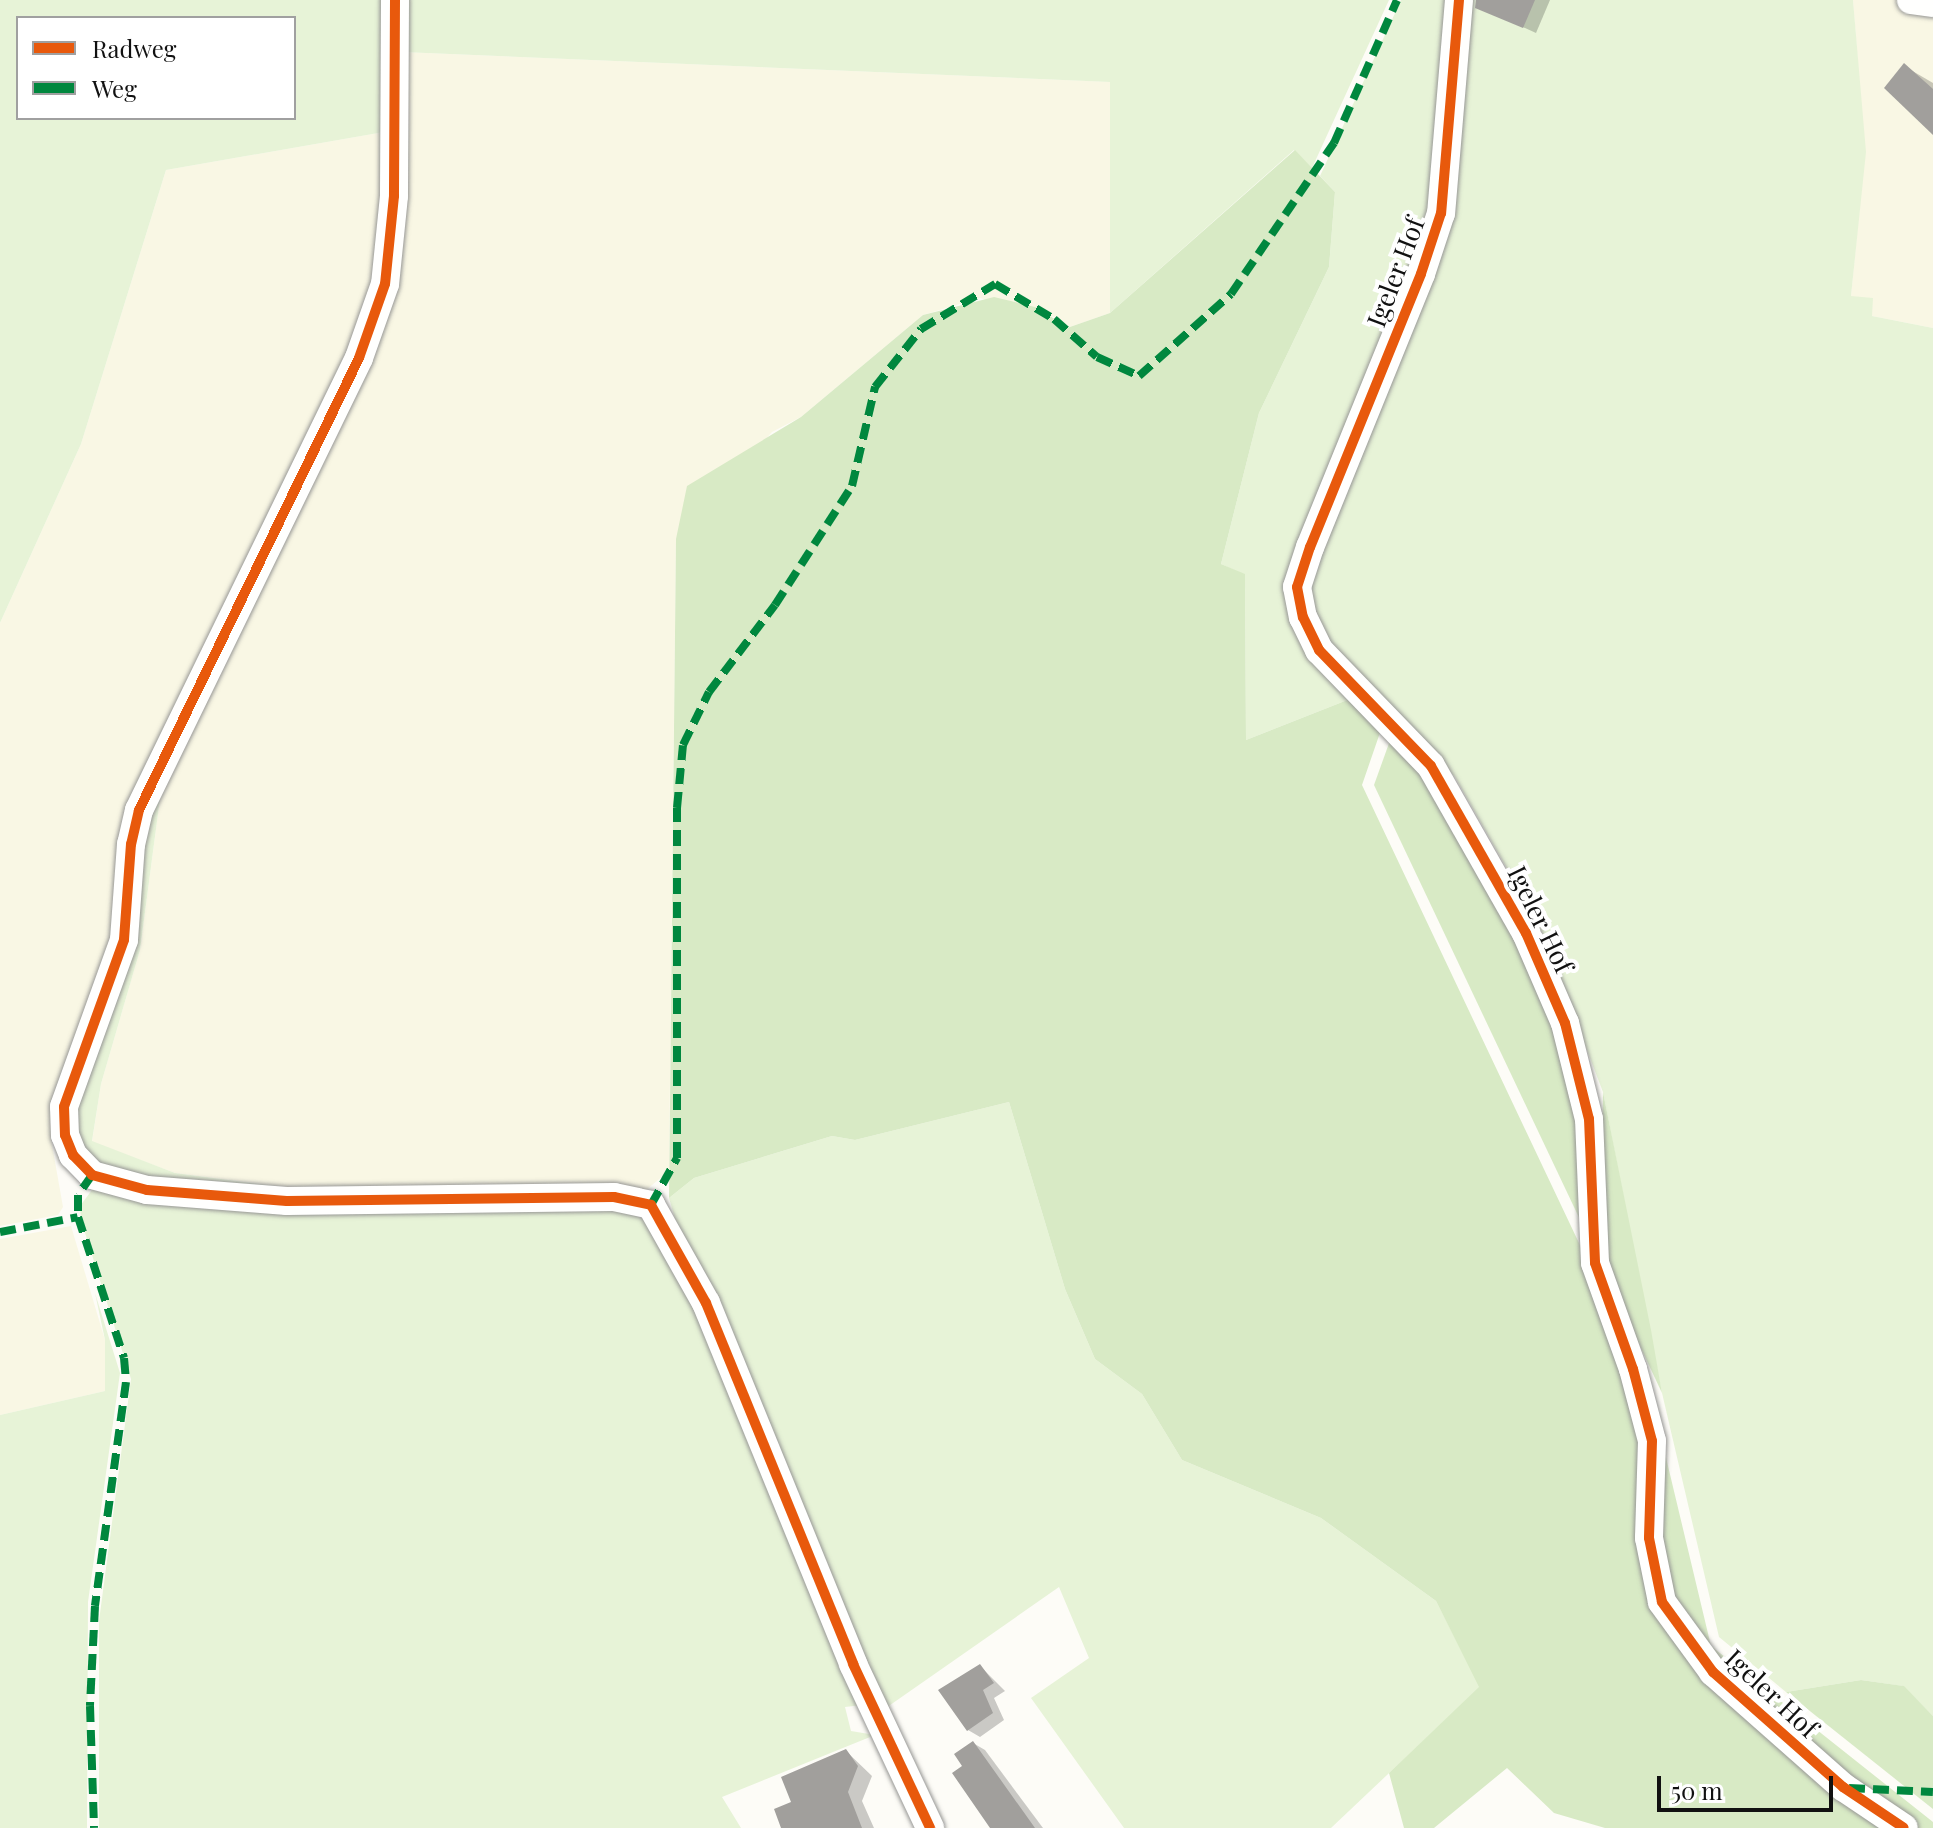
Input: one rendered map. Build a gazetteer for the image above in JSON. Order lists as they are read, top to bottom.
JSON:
{
  "streets": {
    "street": ["Igeler Hof"]
  },
  "legend": ["Radweg", "Weg"],
  "scale_bar": "50 m"
}
